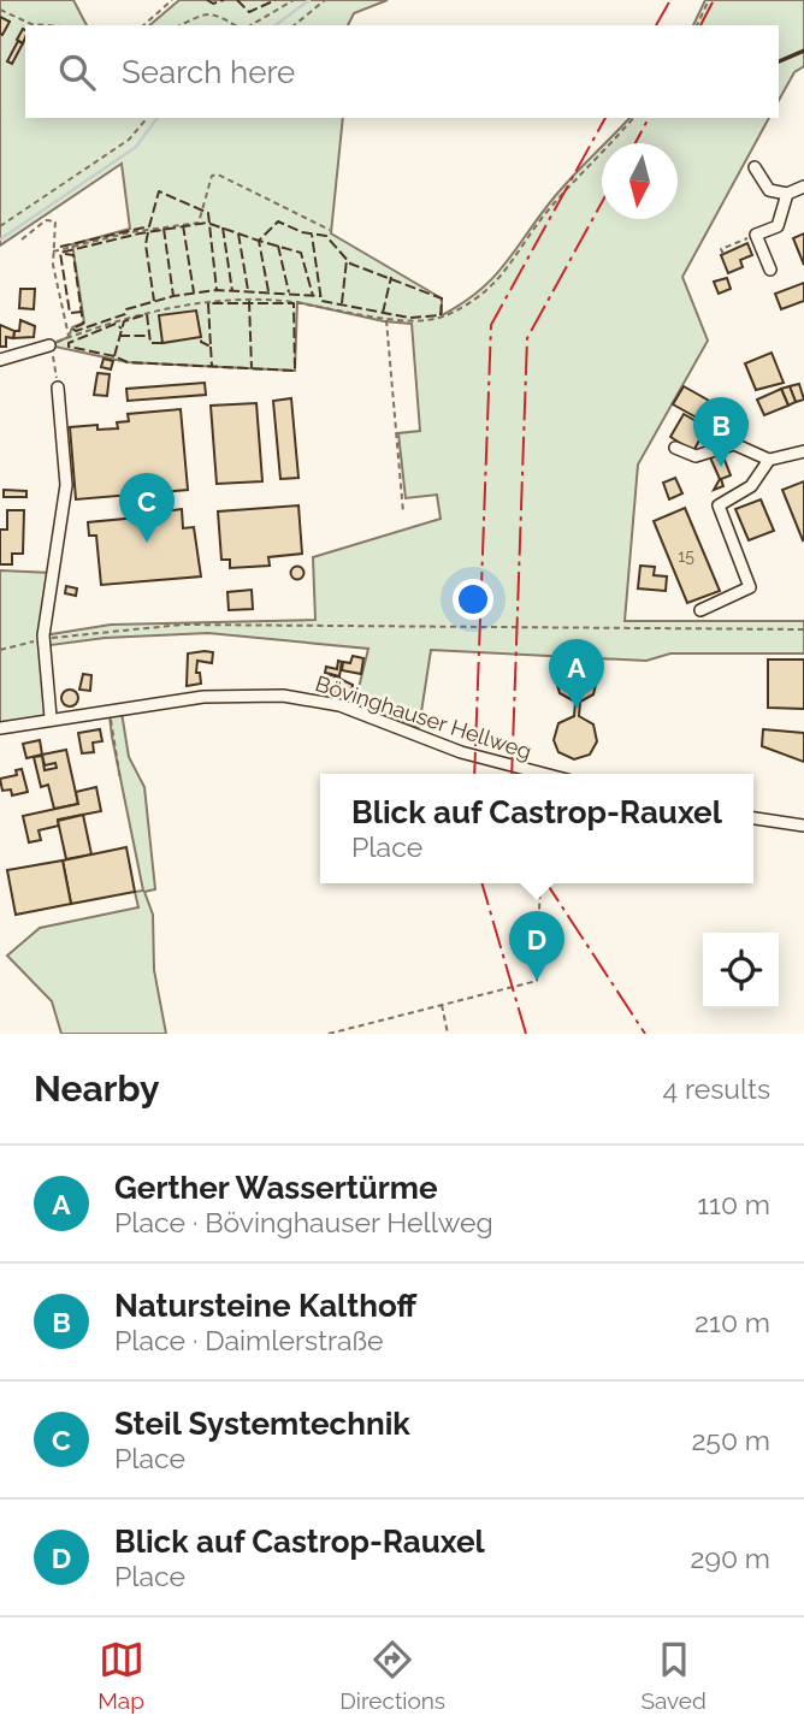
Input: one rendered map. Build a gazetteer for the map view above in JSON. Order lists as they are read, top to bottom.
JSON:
{
  "streets": {
    "street": ["Bövinghauser Hellweg"]
  },
  "house_numbers": ["15"],
  "north": "bottom",
  "page": {
    "search": "Search here",
    "pins": [
      "B",
      "C",
      "A",
      "D"
    ],
    "popup": ["Blick auf Castrop-Rauxel", "Place"],
    "heading": ["Nearby", "4 results"],
    "list": [
      {
        "mark": "A",
        "name": "Gerther Wassertürme",
        "note": "Place · Bövinghauser Hellweg",
        "value": "110 m"
      },
      {
        "mark": "B",
        "name": "Natursteine Kalthoff",
        "note": "Place · Daimlerstraße",
        "value": "210 m"
      },
      {
        "mark": "C",
        "name": "Steil Systemtechnik",
        "note": "Place",
        "value": "250 m"
      },
      {
        "mark": "D",
        "name": "Blick auf Castrop-Rauxel",
        "note": "Place",
        "value": "290 m"
      }
    ],
    "nav": ["Map", "Directions", "Saved"]
  }
}
